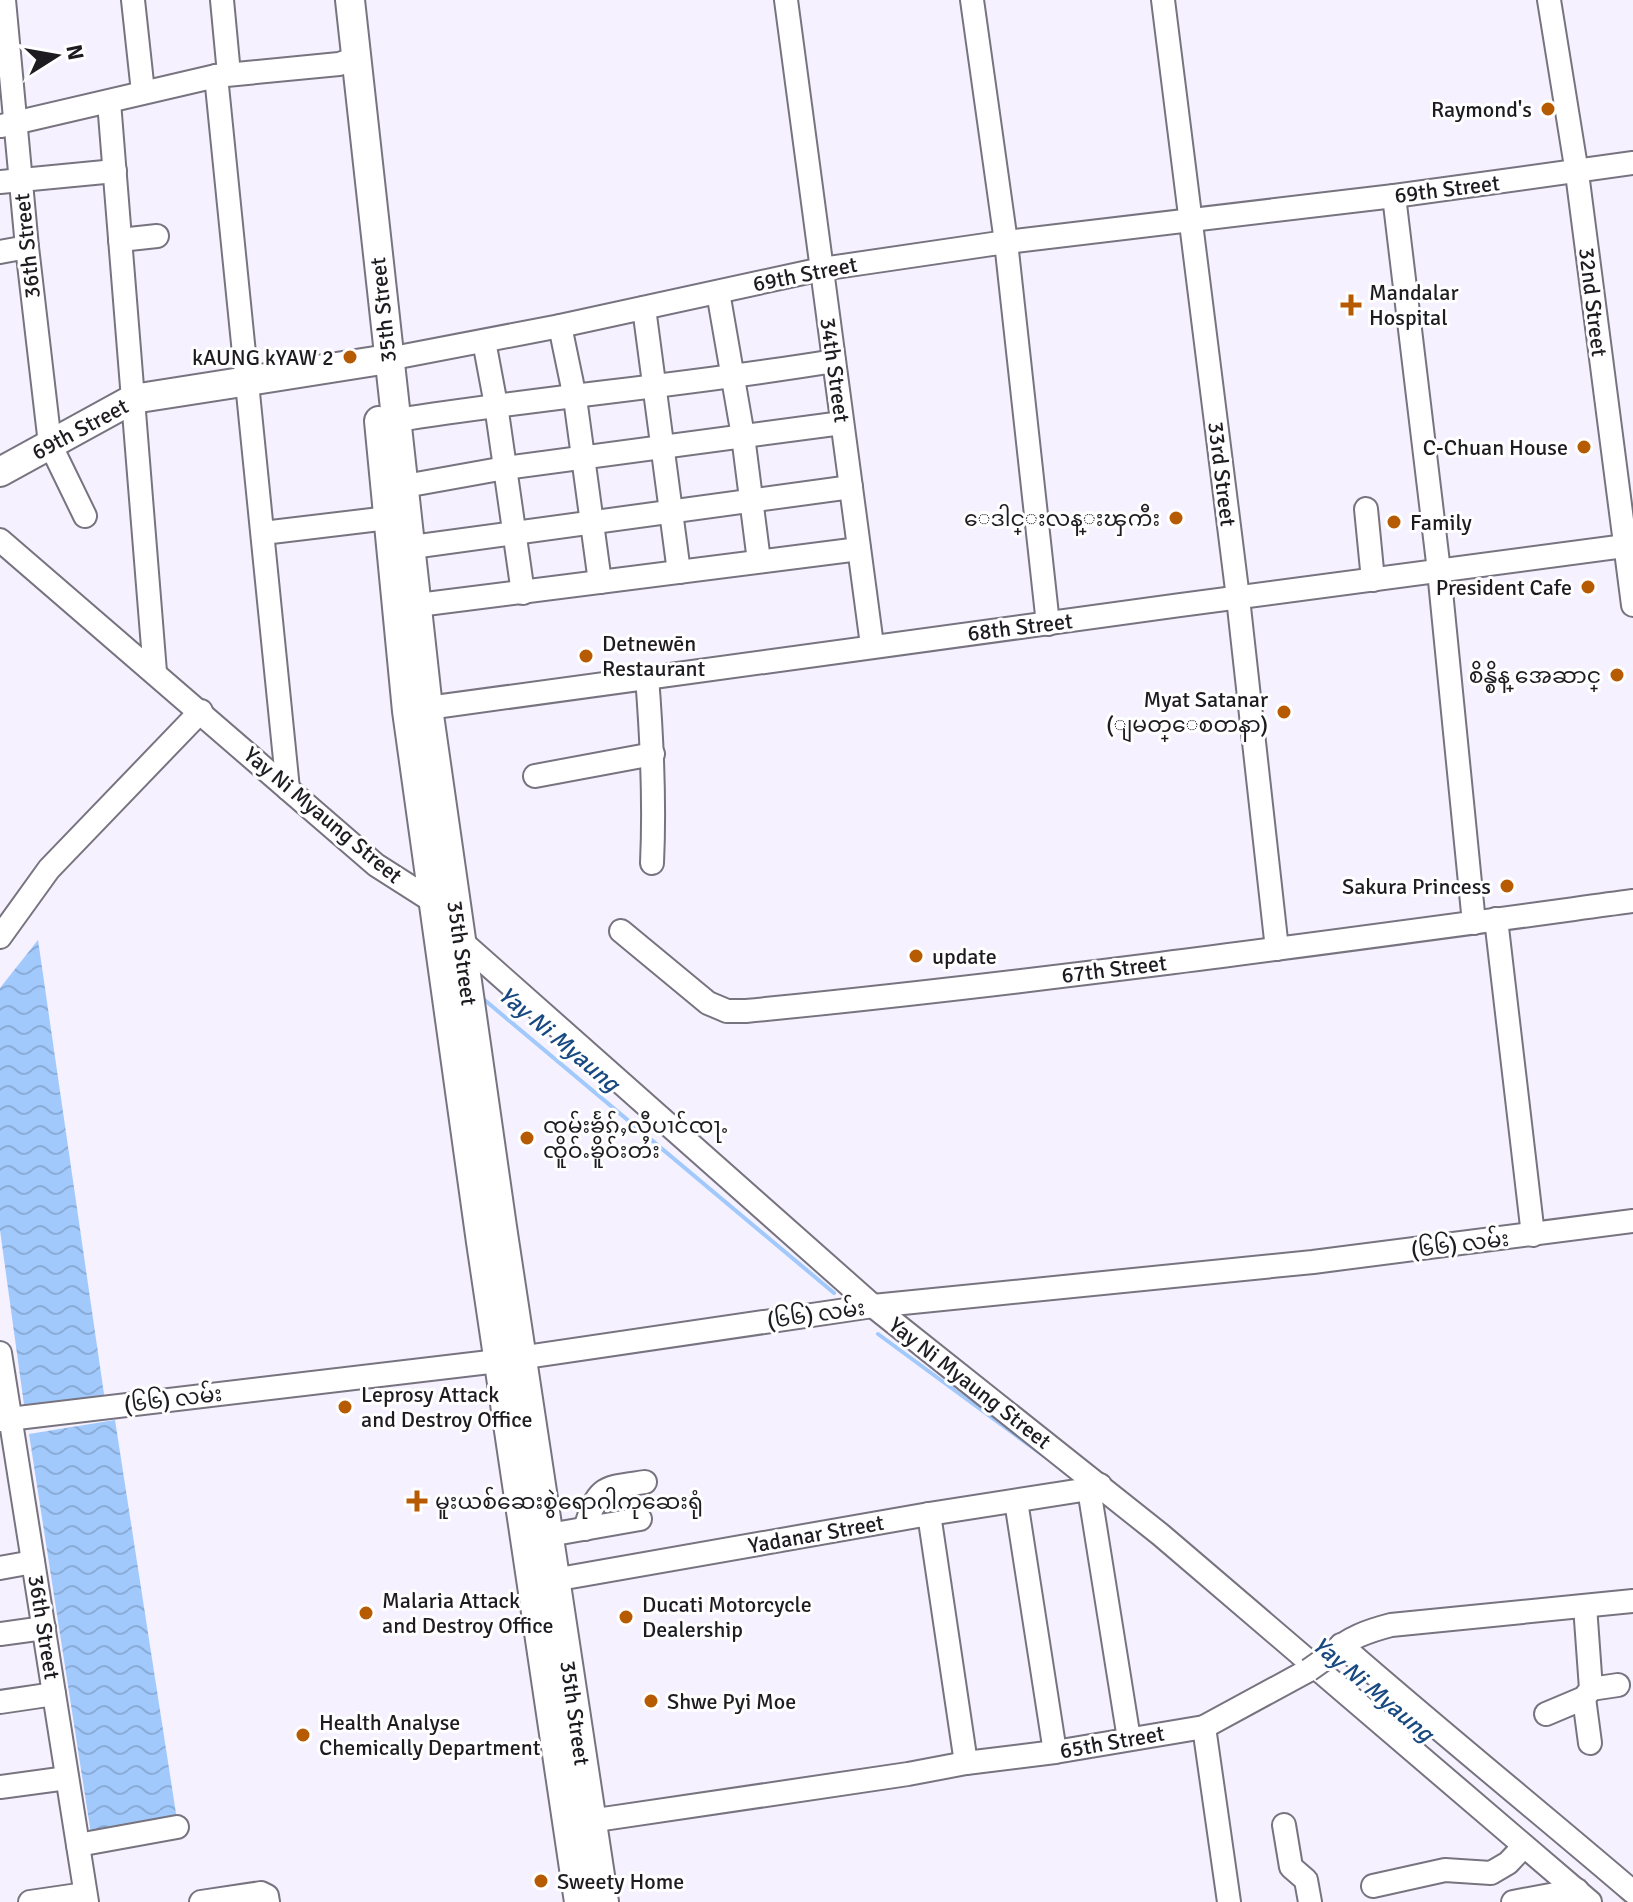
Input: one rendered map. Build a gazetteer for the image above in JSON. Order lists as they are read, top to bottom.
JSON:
{
  "streets": {
    "main road": ["69th Street", "35th Street"],
    "street": [
      "36th Street",
      "32nd Street",
      "34th Street",
      "33rd Street",
      "68th Street",
      "Yay Ni Myaung Street",
      "67th Street",
      "(၆၆) လမ်း",
      "Yadanar Street",
      "65th Street"
    ]
  },
  "crossings": [
    ["69th Street", "36th Street"],
    ["69th Street", "32nd Street"],
    ["69th Street", "35th Street"],
    ["69th Street", "34th Street"],
    ["69th Street", "33rd Street"],
    ["36th Street", "(၆၆) လမ်း"],
    ["32nd Street", "68th Street"],
    ["35th Street", "68th Street"],
    ["35th Street", "Yay Ni Myaung Street"],
    ["35th Street", "(၆၆) လမ်း"],
    ["35th Street", "Yadanar Street"],
    ["35th Street", "65th Street"],
    ["34th Street", "68th Street"],
    ["33rd Street", "68th Street"],
    ["33rd Street", "67th Street"],
    ["Yay Ni Myaung Street", "(၆၆) လမ်း"],
    ["Yay Ni Myaung Street", "Yadanar Street"]
  ],
  "water": ["Yay Ni Myaung"],
  "places": {
    "other": [
      "Raymond's",
      "kAUNG kYAW 2",
      "C-Chuan House",
      "ေဒါင္းလန္းၾကီး",
      "Family",
      "President Cafe",
      "Detnewēn Restaurant",
      "စိန္စိန္ အေဆာင္",
      "Myat Satanar (ျမတ္ေစတနာ)",
      "Sakura Princess",
      "update",
      "ၸုမ်းၶႅၵ်ႇလီပၢင်ၸႃႉ ၸိူဝ်ႉၶိူဝ်းတႆး",
      "Leprosy Attack and Destroy Office",
      "Malaria Attack and Destroy Office",
      "Ducati Motorcycle Dealership",
      "Shwe Pyi Moe",
      "Health Analyse Chemically Department",
      "Sweety Home"
    ],
    "health": ["Mandalar Hospital", "မူးယစ်ဆေးစွဲရောဂါကုဆေးရုံ"]
  },
  "north": "right"
}
